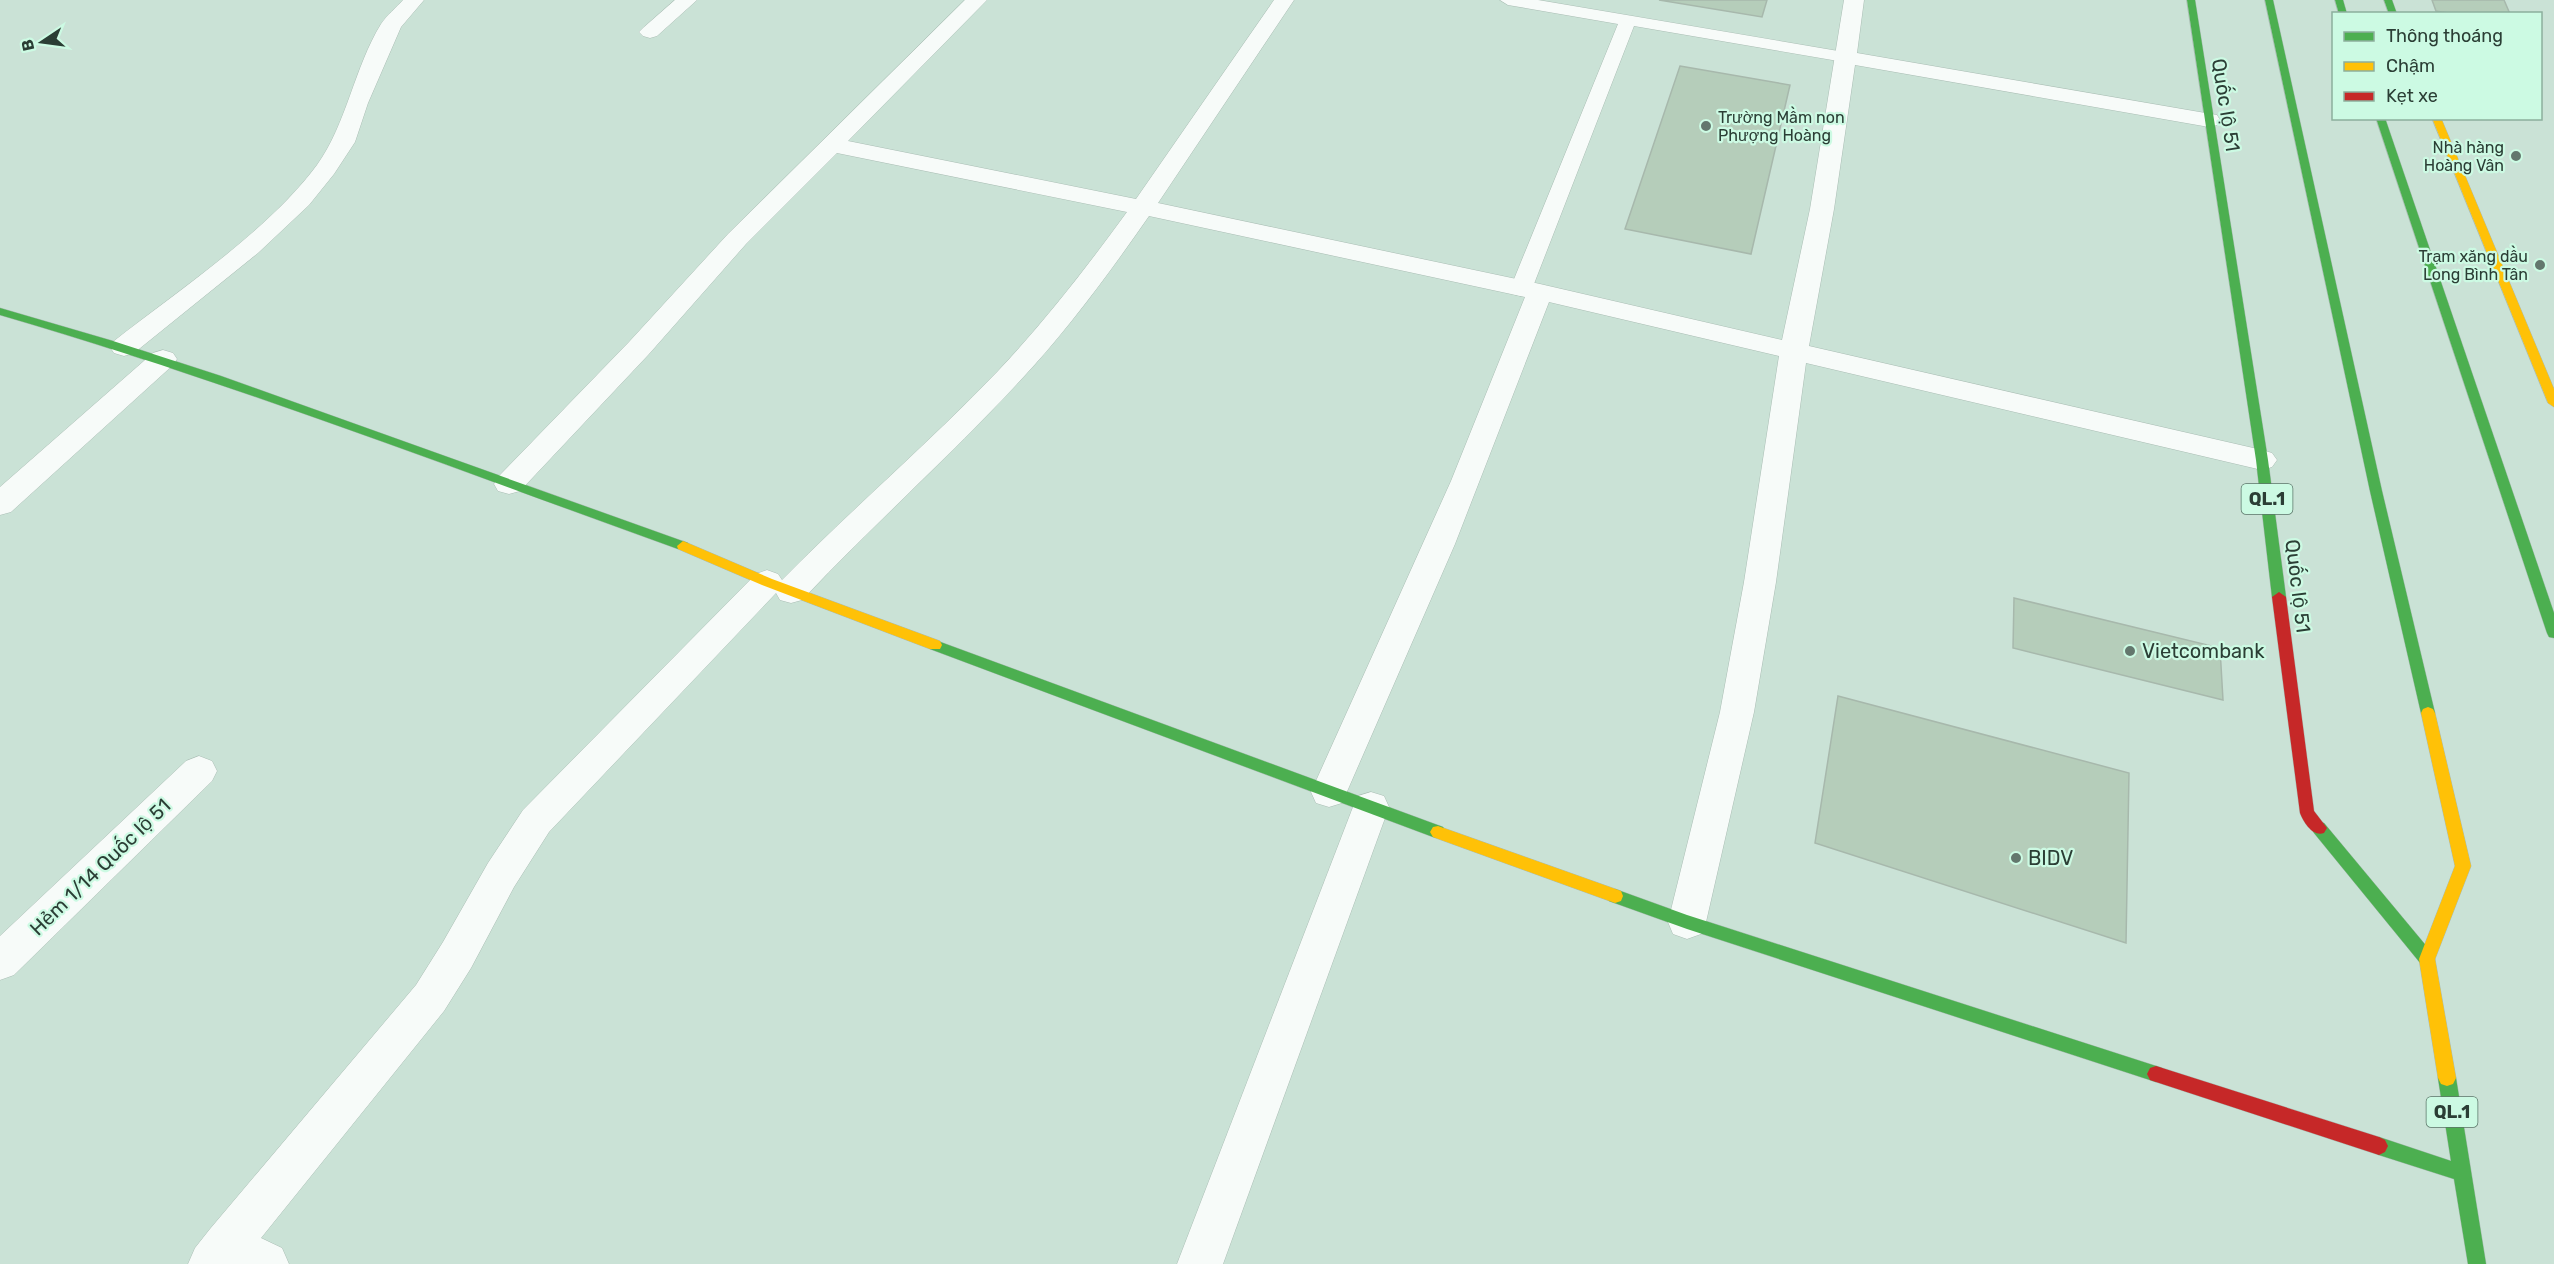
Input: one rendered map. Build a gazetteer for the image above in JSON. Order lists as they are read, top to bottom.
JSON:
{
  "streets": {
    "main road": ["Quốc lộ 51", "QL.1"],
    "street": ["Hẻm 1/14 Quốc lộ 51"]
  },
  "crossings": [
    ["Quốc lộ 51", "QL.1"]
  ],
  "places": [
    "Trường Mầm non Phượng Hoàng",
    "Nhà hàng Hoàng Vân",
    "Trạm xăng dầu Long Bình Tân",
    "Vietcombank",
    "BIDV"
  ],
  "legend": ["Thông thoáng", "Chậm", "Kẹt xe"],
  "north": "left"
}
